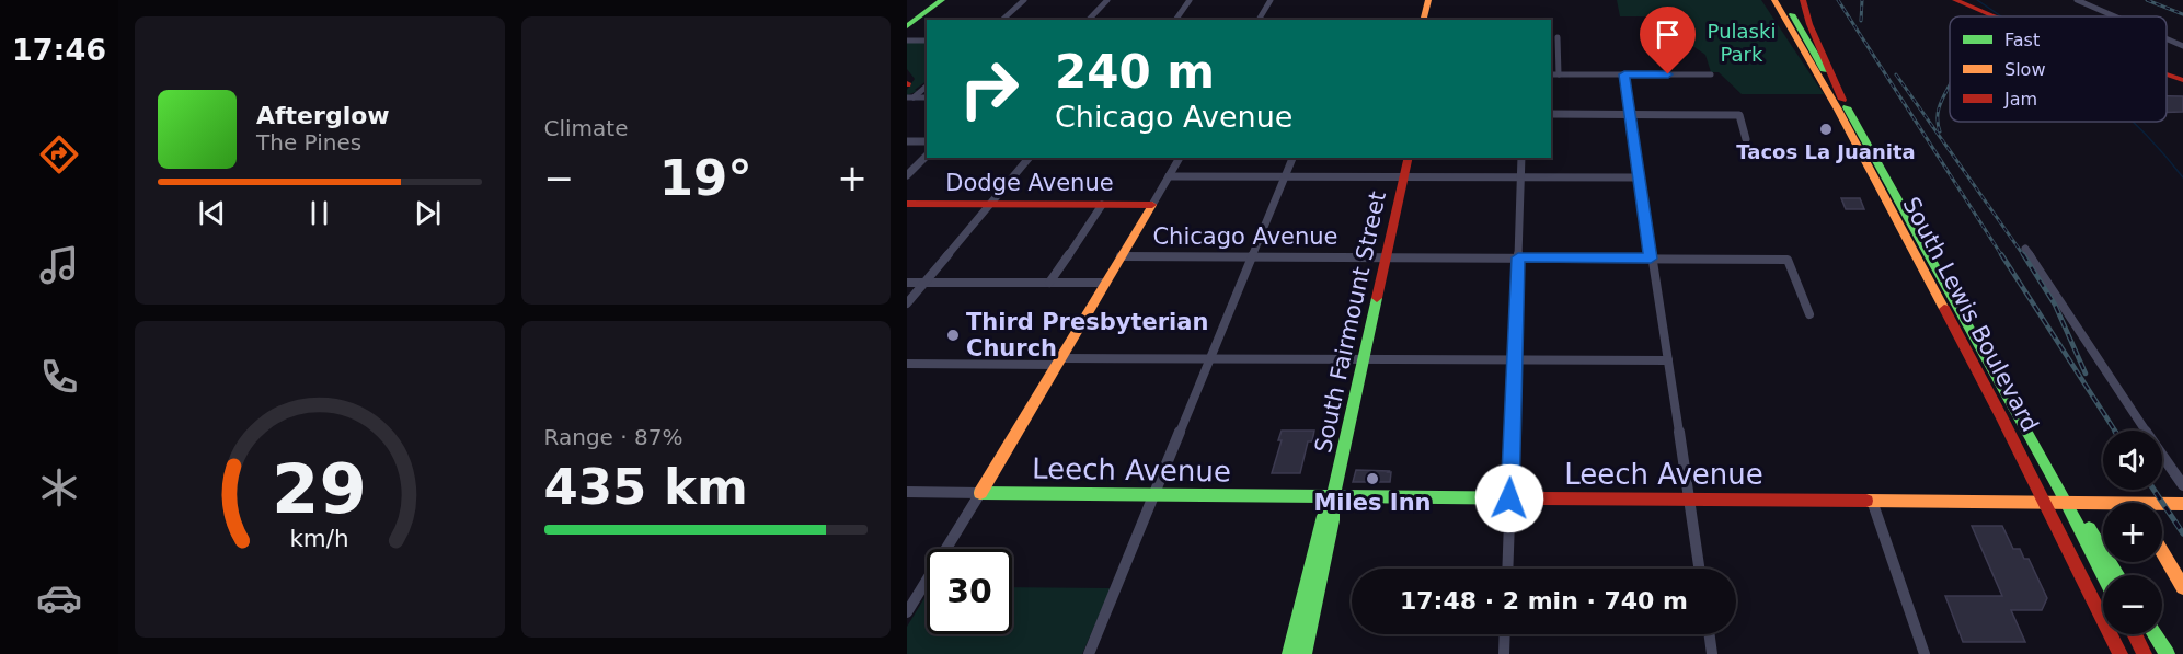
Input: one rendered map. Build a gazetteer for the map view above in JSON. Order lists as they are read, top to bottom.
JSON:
{
  "streets": {
    "main road": [
      "Dodge Avenue",
      "South Lewis Boulevard",
      "South Fairmount Street",
      "Leech Avenue"
    ],
    "street": ["Chicago Avenue"]
  },
  "crossings": [
    ["Chicago Avenue", "South Fairmount Street"],
    ["South Lewis Boulevard", "Leech Avenue"],
    ["South Fairmount Street", "Leech Avenue"]
  ],
  "parks": ["Pulaski Park"],
  "places": ["Tacos La Juanita", "Third Presbyterian Church", "Miles Inn"],
  "legend": ["Fast", "Slow", "Jam"],
  "page": {
    "tabs": "17:46",
    "tile": [
      "Climate",
      ["Range · 87%", "435 km"]
    ],
    "turn": ["240 m", "Chicago Avenue"],
    "song": ["Afterglow", "The Pines"],
    "heat": ["−", "19°", "+"],
    "map_buttons": ["+", "−"],
    "limit": "30",
    "trip": "17:48 · 2 min · 740 m",
    "gauge": ["29", "km/h"]
  }
}
